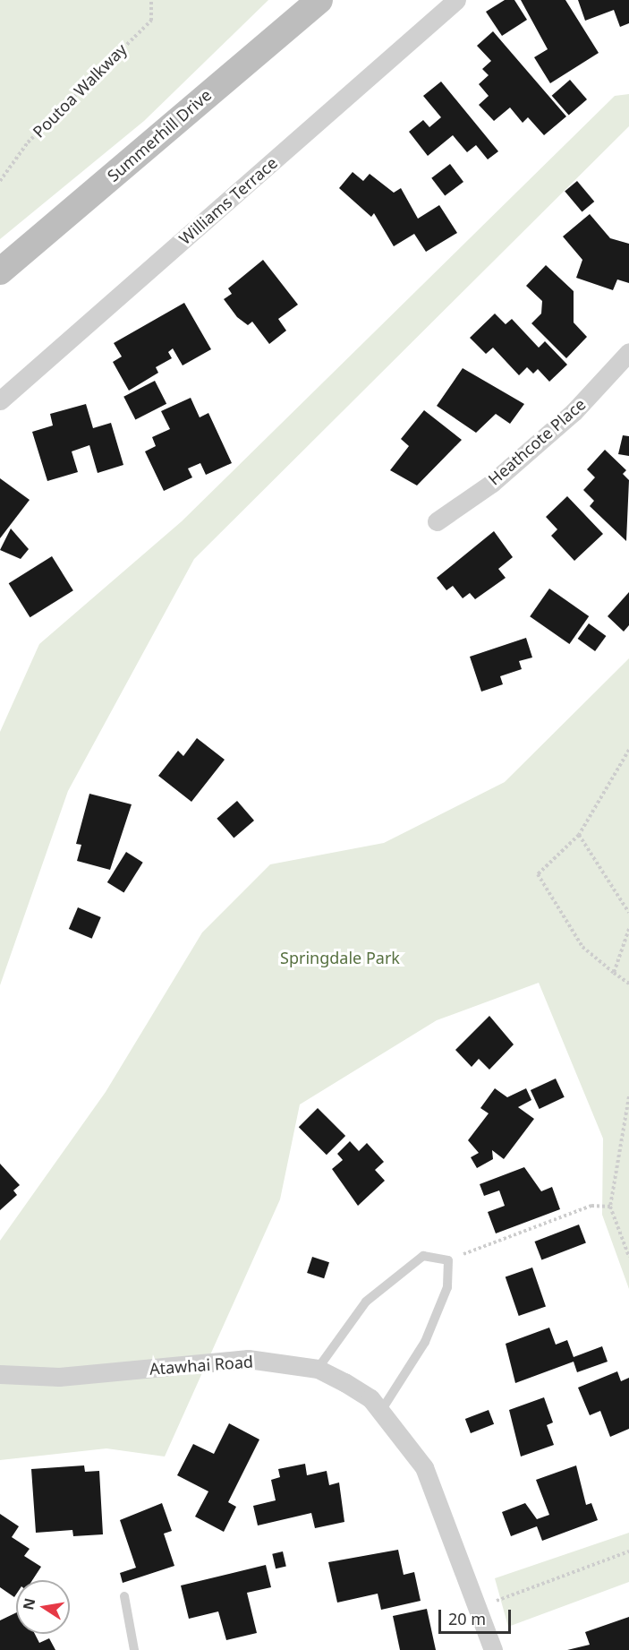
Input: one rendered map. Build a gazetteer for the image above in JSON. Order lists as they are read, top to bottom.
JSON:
{
  "streets": {
    "main road": ["Summerhill Drive"],
    "street": ["Williams Terrace", "Heathcote Place", "Atawhai Road"],
    "path": ["Poutoa Walkway"]
  },
  "parks": ["Springdale Park"],
  "scale_bar": "20 m",
  "north": "left"
}
